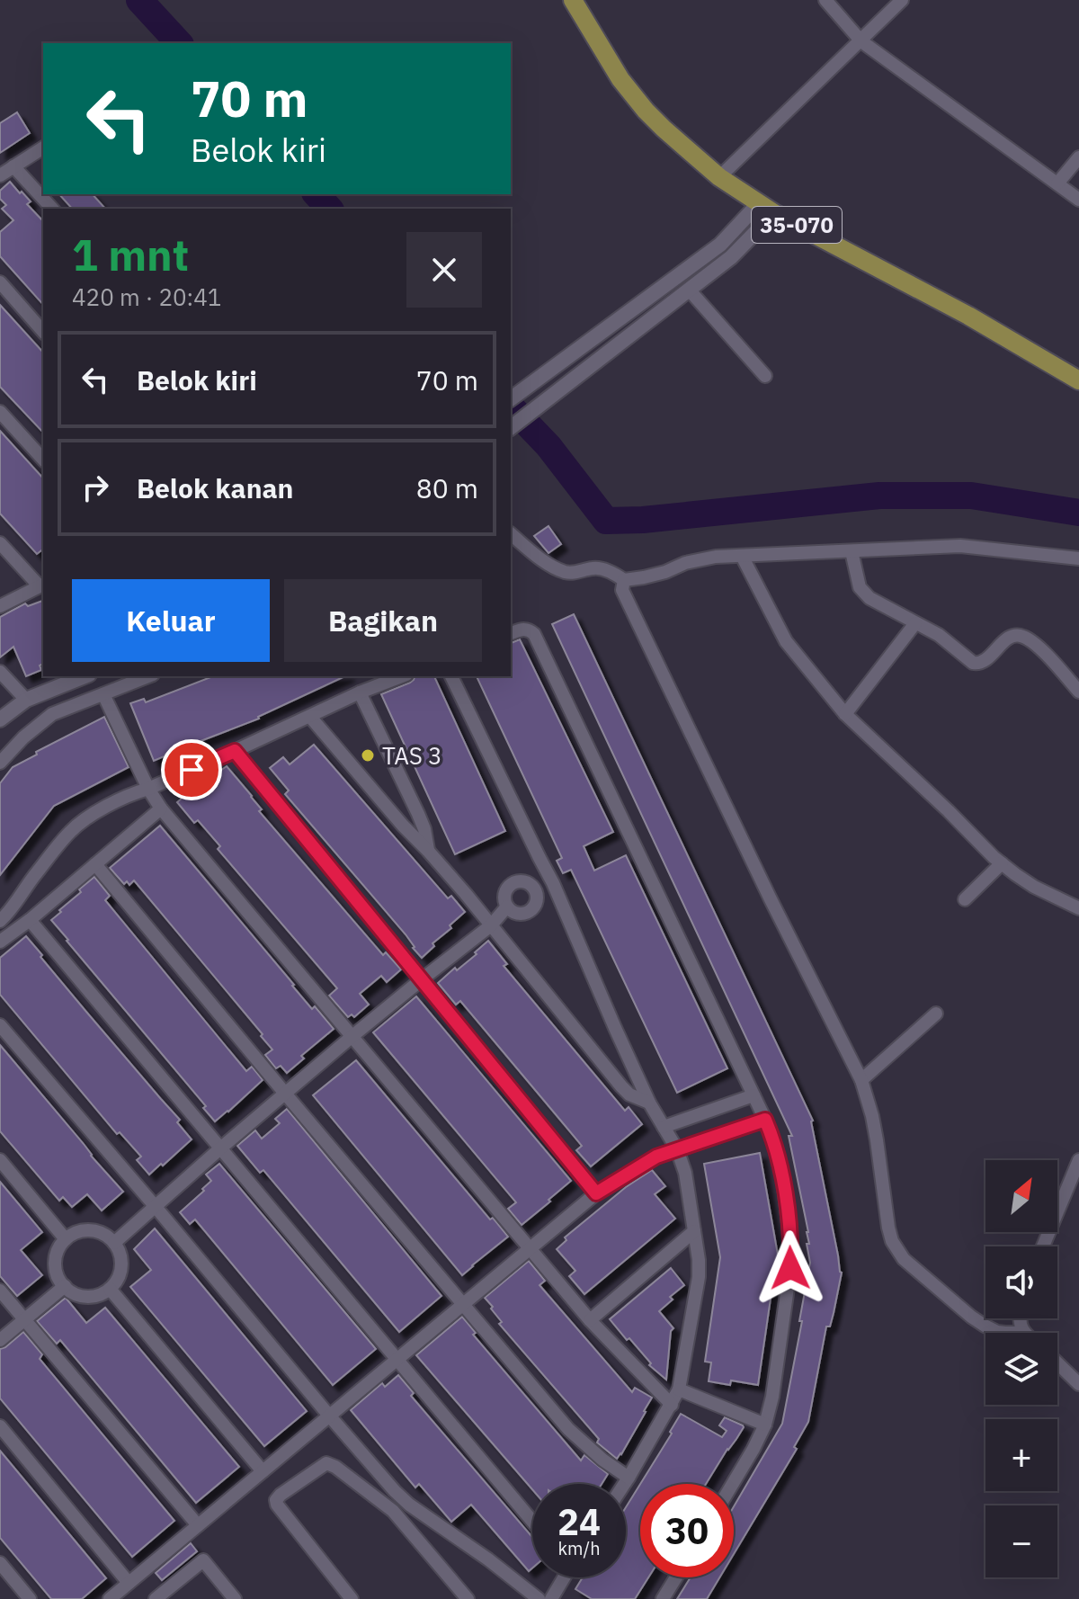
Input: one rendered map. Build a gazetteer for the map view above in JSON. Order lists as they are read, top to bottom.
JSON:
{
  "streets": {
    "main road": ["35-070"]
  },
  "places": ["TAS 3"],
  "north": "top right",
  "page": {
    "turn": ["70 m", "Belok kiri"],
    "heading": ["1 mnt", "420 m · 20:41"],
    "list": [
      {
        "name": "Belok kiri",
        "value": "70 m"
      },
      {
        "name": "Belok kanan",
        "value": "80 m"
      }
    ],
    "buttons": ["Keluar", "Bagikan"],
    "map_buttons": ["+", "−"],
    "speed": "24 km/h",
    "limit": "30"
  }
}
